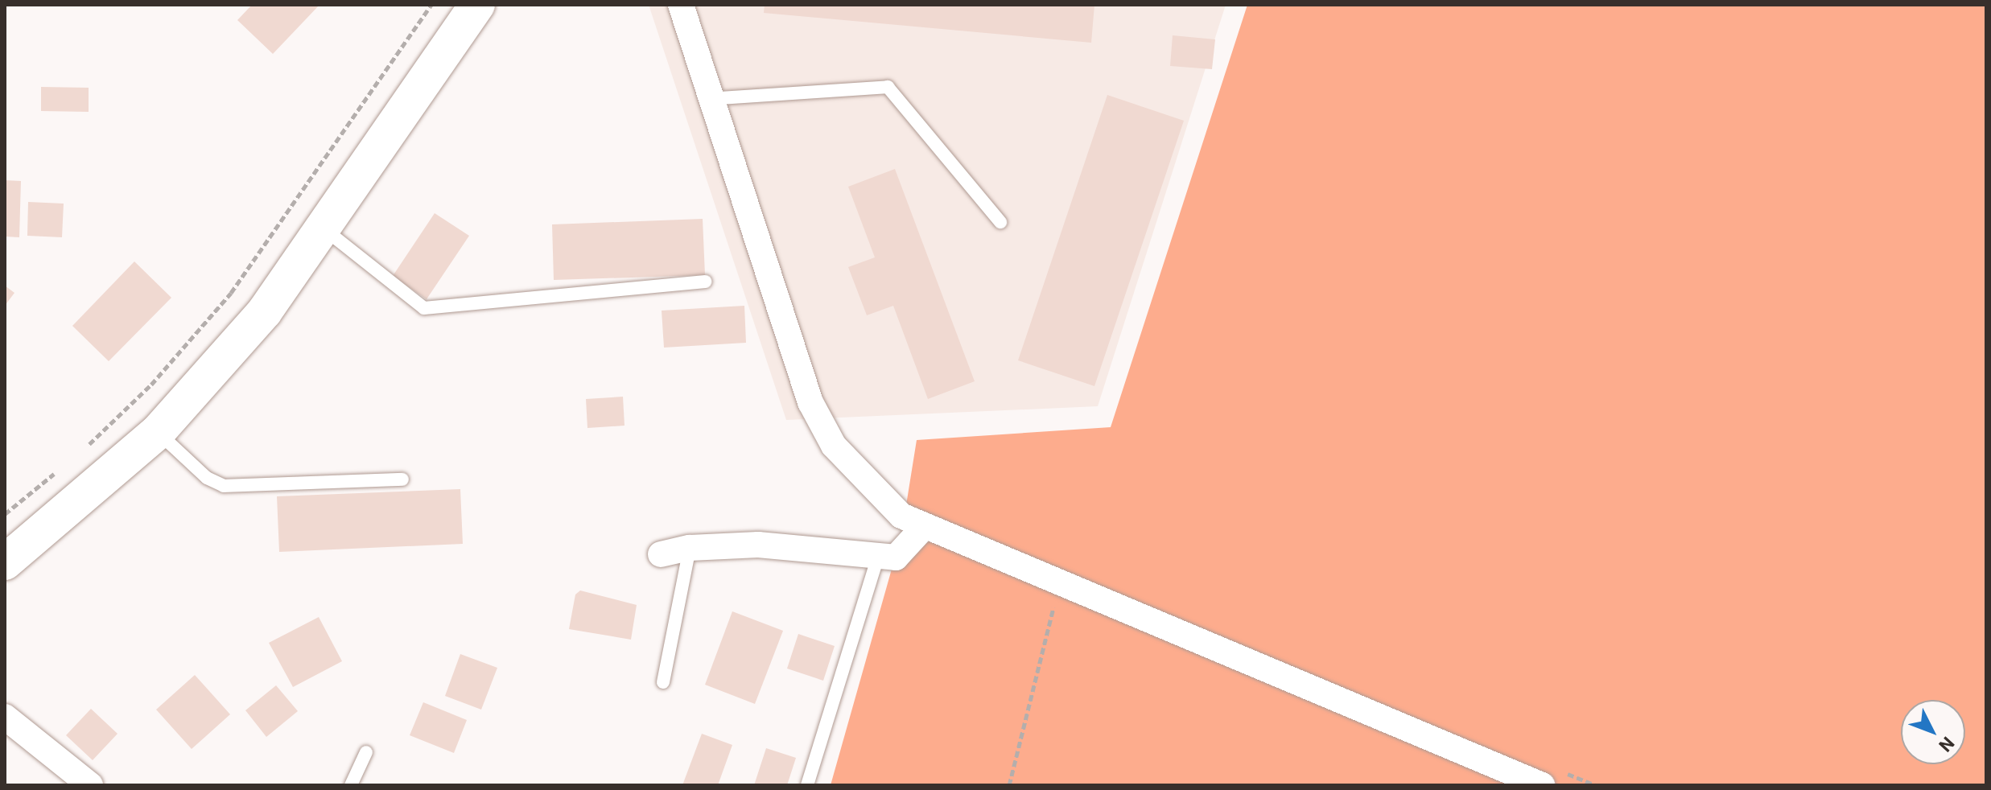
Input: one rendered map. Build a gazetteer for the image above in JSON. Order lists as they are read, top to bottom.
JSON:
{
  "north": "bottom right"
}
